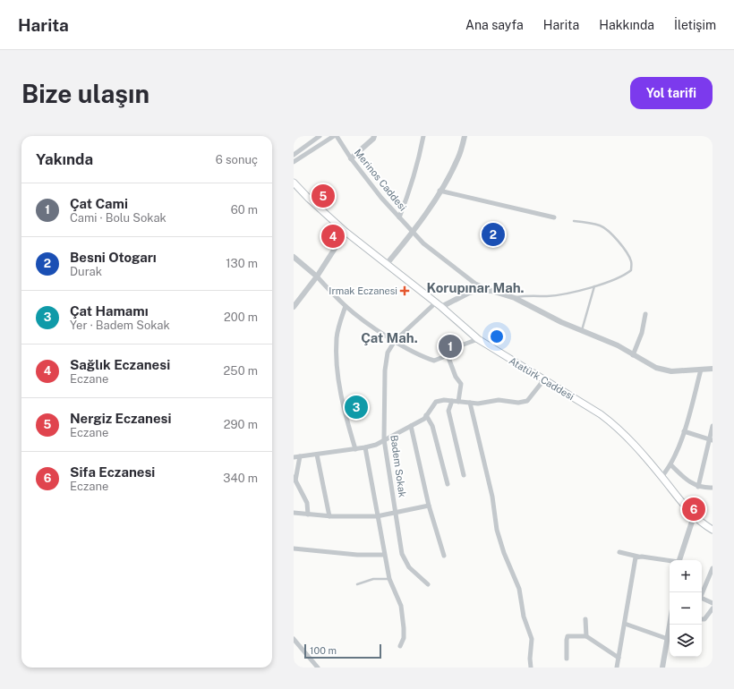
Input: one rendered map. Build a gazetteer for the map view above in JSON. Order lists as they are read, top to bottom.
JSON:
{
  "streets": {
    "main road": ["Atatürk Caddesi"],
    "street": ["Merinos Caddesi", "Badem Sokak"]
  },
  "districts": ["Korupınar Mah.", "Çat Mah."],
  "places": {
    "health": ["Irmak Eczanesi"]
  },
  "scale_bar": "100 m",
  "page": {
    "header": "Harita",
    "nav": [
      "Ana sayfa",
      "Harita",
      "Hakkında",
      "İletişim"
    ],
    "buttons": "Yol tarifi",
    "title": "Bize ulaşın",
    "heading": ["Yakında", "6 sonuç"],
    "list": [
      {
        "mark": "1",
        "name": "Çat Cami",
        "note": "Cami · Bolu Sokak",
        "value": "60 m"
      },
      {
        "mark": "2",
        "name": "Besni Otogarı",
        "note": "Durak",
        "value": "130 m"
      },
      {
        "mark": "3",
        "name": "Çat Hamamı",
        "note": "Yer · Badem Sokak",
        "value": "200 m"
      },
      {
        "mark": "4",
        "name": "Sağlık Eczanesi",
        "note": "Eczane",
        "value": "250 m"
      },
      {
        "mark": "5",
        "name": "Nergiz Eczanesi",
        "note": "Eczane",
        "value": "290 m"
      },
      {
        "mark": "6",
        "name": "Sifa Eczanesi",
        "note": "Eczane",
        "value": "340 m"
      }
    ],
    "pins": [
      "5",
      "2",
      "4",
      "1",
      "3",
      "6"
    ],
    "map_buttons": ["+", "−"],
    "scale": "100 m"
  }
}
